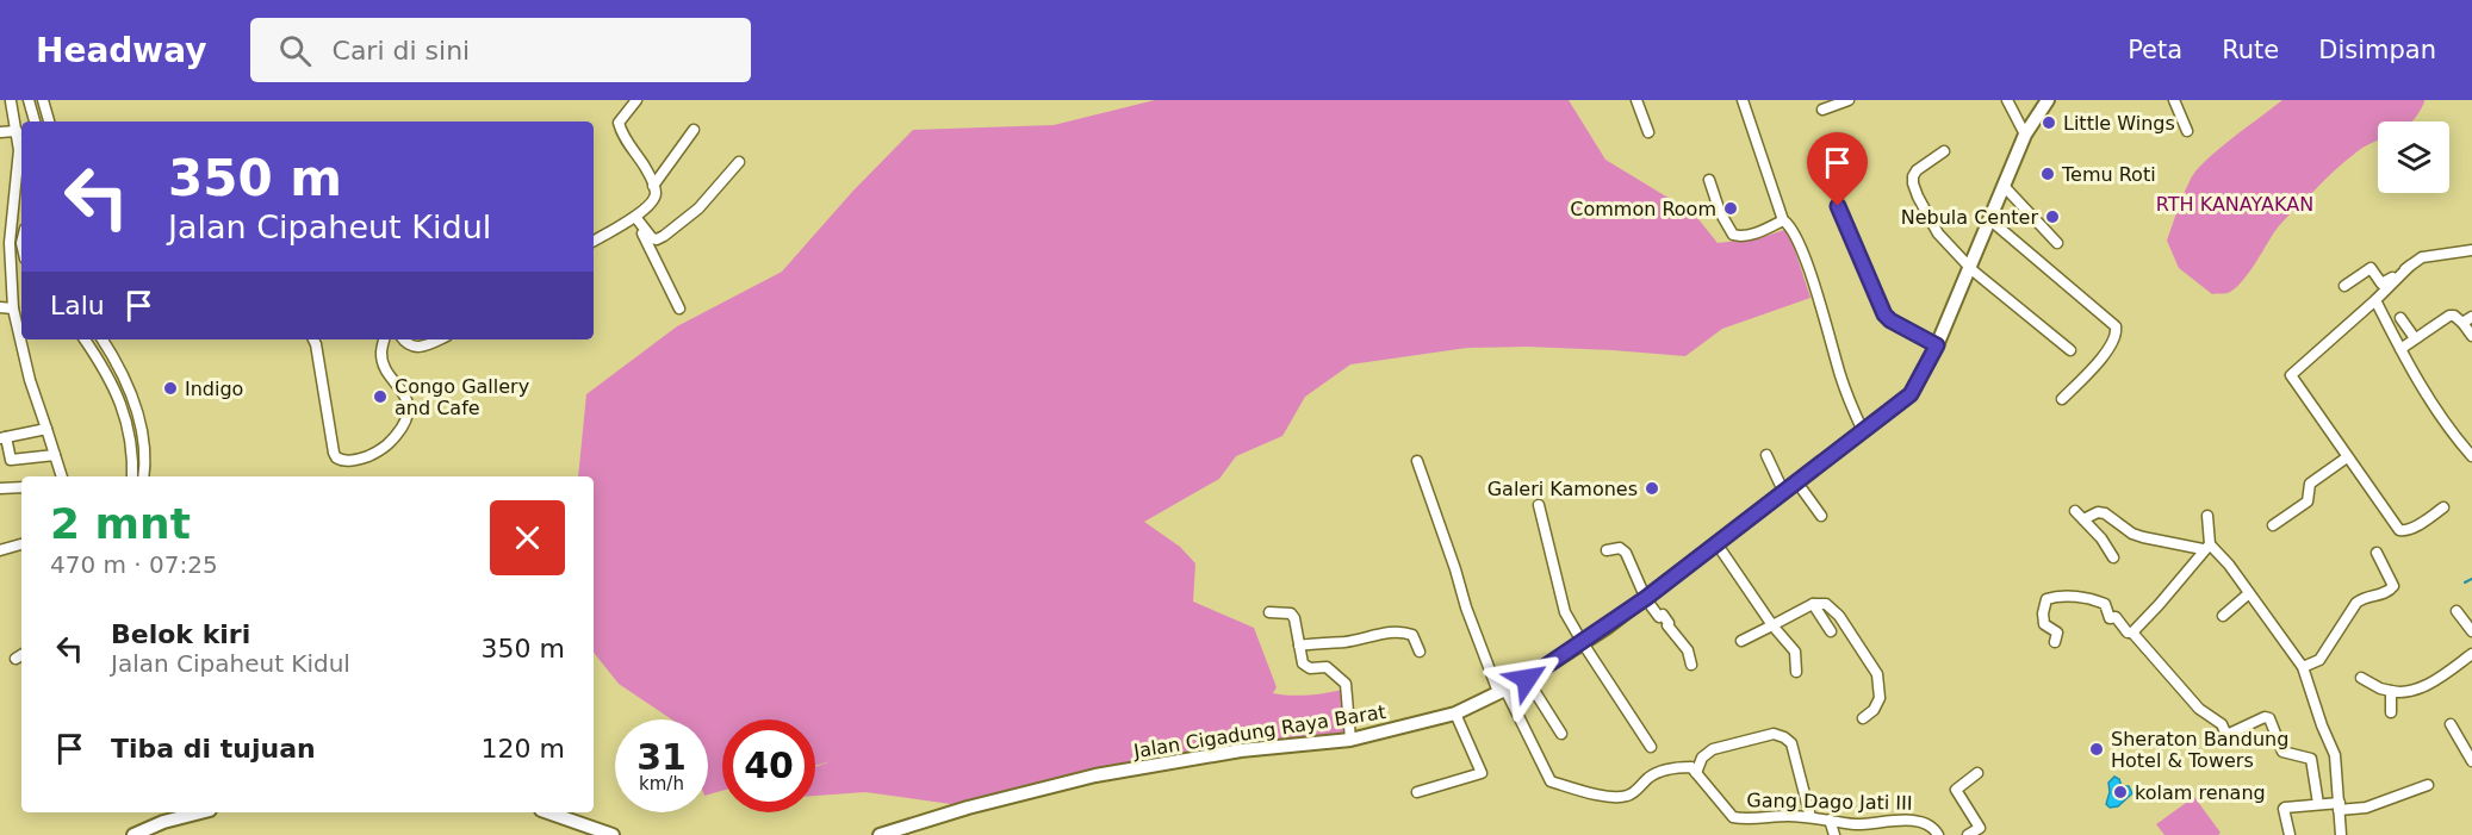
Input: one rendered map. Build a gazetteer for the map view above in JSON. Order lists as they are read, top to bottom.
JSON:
{
  "streets": {
    "street": ["Jalan Cigadung Raya Barat", "Gang Dago Jati III"]
  },
  "parks": ["RTH KANAYAKAN"],
  "places": [
    "Little Wings",
    "Temu Roti",
    "Common Room",
    "Nebula Center",
    "Indigo",
    "Congo Gallery and Cafe",
    "Galeri Kamones",
    "Sheraton Bandung Hotel & Towers",
    "kolam renang"
  ],
  "page": {
    "header": "Headway",
    "search": "Cari di sini",
    "nav": ["Peta", "Rute", "Disimpan"],
    "turn": ["350 m", "Jalan Cipaheut Kidul"],
    "then": "Lalu",
    "heading": ["2 mnt", "470 m · 07:25"],
    "list": [
      {
        "name": "Belok kiri",
        "note": "Jalan Cipaheut Kidul",
        "value": "350 m"
      },
      {
        "name": "Tiba di tujuan",
        "value": "120 m"
      }
    ],
    "speed": "31 km/h",
    "limit": "40"
  }
}
